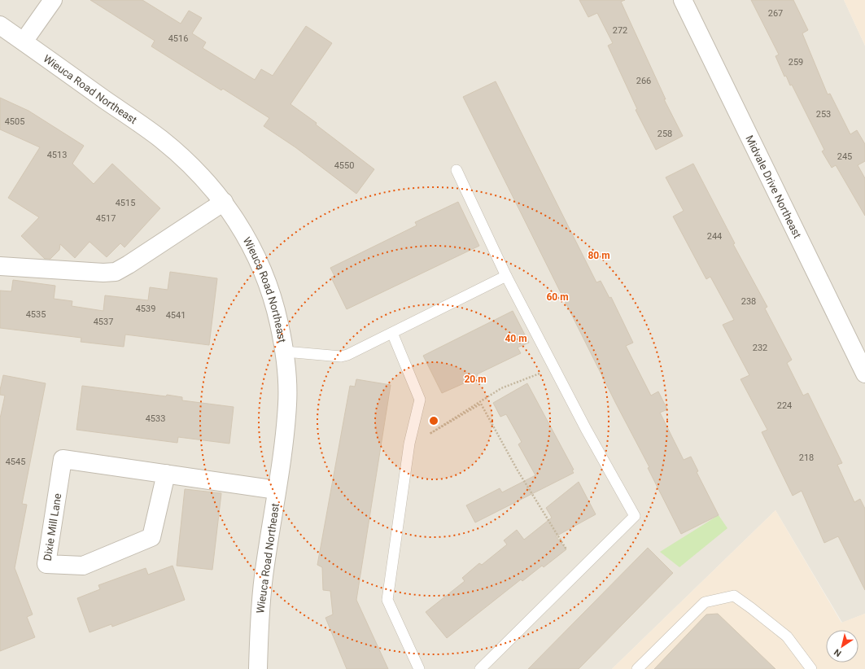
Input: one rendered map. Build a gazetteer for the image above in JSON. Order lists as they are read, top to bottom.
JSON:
{
  "streets": {
    "street": ["Wieuca Road Northeast", "Midvale Drive Northeast", "Dixie Mill Lane"]
  },
  "crossings": [
    ["Wieuca Road Northeast", "Dixie Mill Lane"]
  ],
  "house_numbers": [
    "267",
    "272",
    "4516",
    "259",
    "266",
    "253",
    "4505",
    "258",
    "4513",
    "245",
    "4550",
    "4515",
    "4517",
    "244",
    "238",
    "4539",
    "4535",
    "4541",
    "4537",
    "232",
    "224",
    "4533",
    "218",
    "4545"
  ],
  "north": "bottom left",
  "rings": [
    "80 m",
    "60 m",
    "40 m",
    "20 m"
  ]
}
